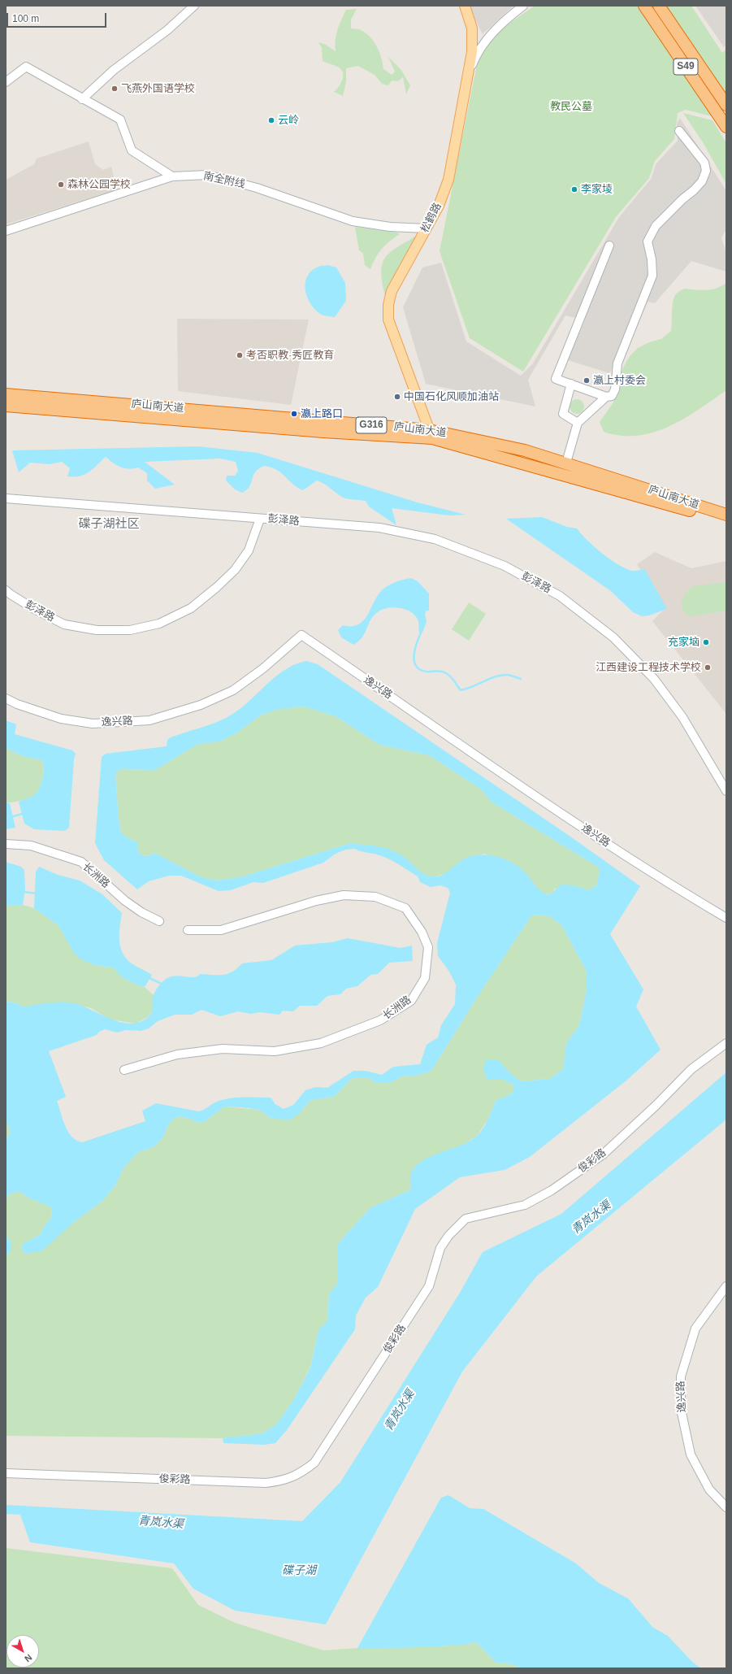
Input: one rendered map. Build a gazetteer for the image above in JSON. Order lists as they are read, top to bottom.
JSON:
{
  "streets": {
    "highway": ["S49", "庐山南大道", "G316"],
    "main road": ["松鹤路"],
    "street": [
      "南全附线",
      "彭泽路",
      "逸兴路",
      "长洲路",
      "俊彩路"
    ]
  },
  "crossings": [
    ["南全附线", "松鹤路"],
    ["松鹤路", "庐山南大道"]
  ],
  "districts": ["碟子湖社区"],
  "water": ["青岚水渠", "碟子湖"],
  "parks": ["教民公墓"],
  "places": [
    "飞燕外国语学校",
    "云岭",
    "森林公园学校",
    "李家堎",
    "考否职教·秀匠教育",
    "瀛上村委会",
    "中国石化风顺加油站",
    "瀛上路口",
    "充家垴",
    "江西建设工程技术学校"
  ],
  "scale_bar": "100 m",
  "north": "bottom right"
}
